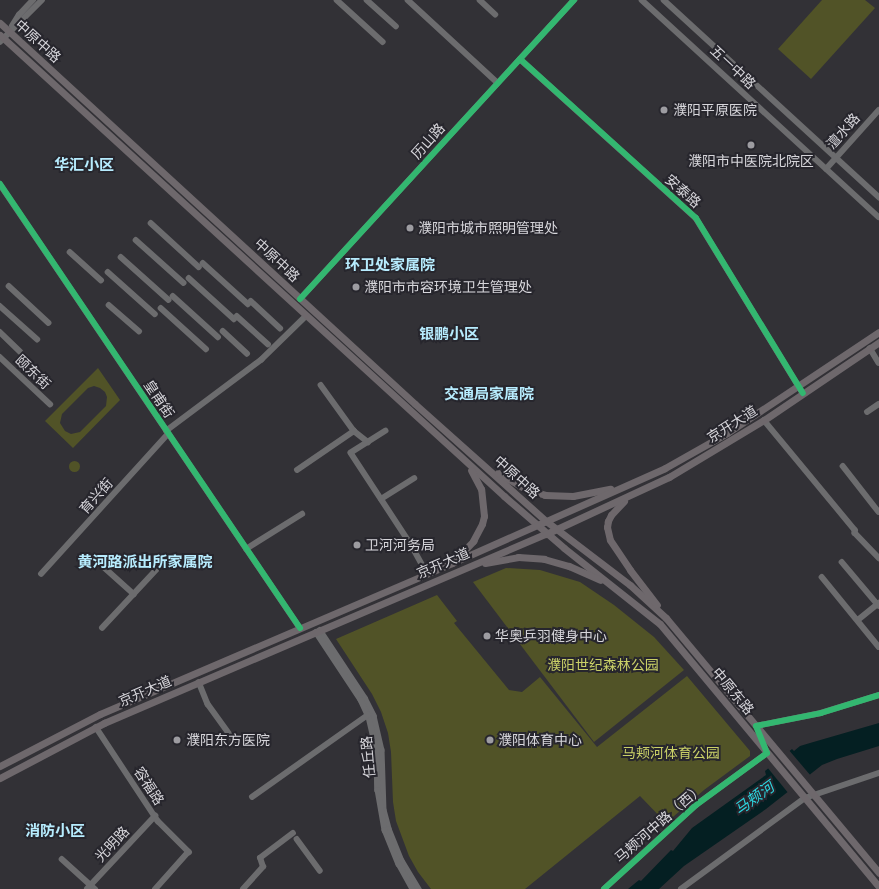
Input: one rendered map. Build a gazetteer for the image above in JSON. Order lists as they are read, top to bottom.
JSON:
{
  "streets": {
    "main road": ["中原中路", "京开大道", "中原东路"],
    "street": [
      "五一中路",
      "澶水路",
      "历山路",
      "安泰路",
      "颐东街",
      "皇甫街",
      "育兴街",
      "任丘路",
      "容福路",
      "马颊河中路（西）",
      "光明路"
    ]
  },
  "crossings": [
    ["中原中路", "历山路"],
    ["中原中路", "京开大道"],
    ["中原中路", "育兴街"],
    ["中原中路", "中原东路"],
    ["五一中路", "澶水路"],
    ["历山路", "安泰路"],
    ["安泰路", "京开大道"],
    ["皇甫街", "京开大道"],
    ["皇甫街", "育兴街"],
    ["京开大道", "中原东路"],
    ["京开大道", "任丘路"],
    ["京开大道", "容福路"],
    ["中原东路", "马颊河中路（西）"],
    ["容福路", "光明路"]
  ],
  "districts": [
    "华汇小区",
    "环卫处家属院",
    "银鹏小区",
    "交通局家属院",
    "黄河路派出所家属院",
    "消防小区"
  ],
  "water": ["马颊河"],
  "parks": ["濮阳世纪森林公园", "马颊河体育公园"],
  "places": [
    "濮阳平原医院",
    "濮阳市中医院北院区",
    "濮阳市城市照明管理处",
    "濮阳市市容环境卫生管理处",
    "卫河河务局",
    "华奥乒羽健身中心",
    "濮阳东方医院",
    "濮阳体育中心"
  ]
}
